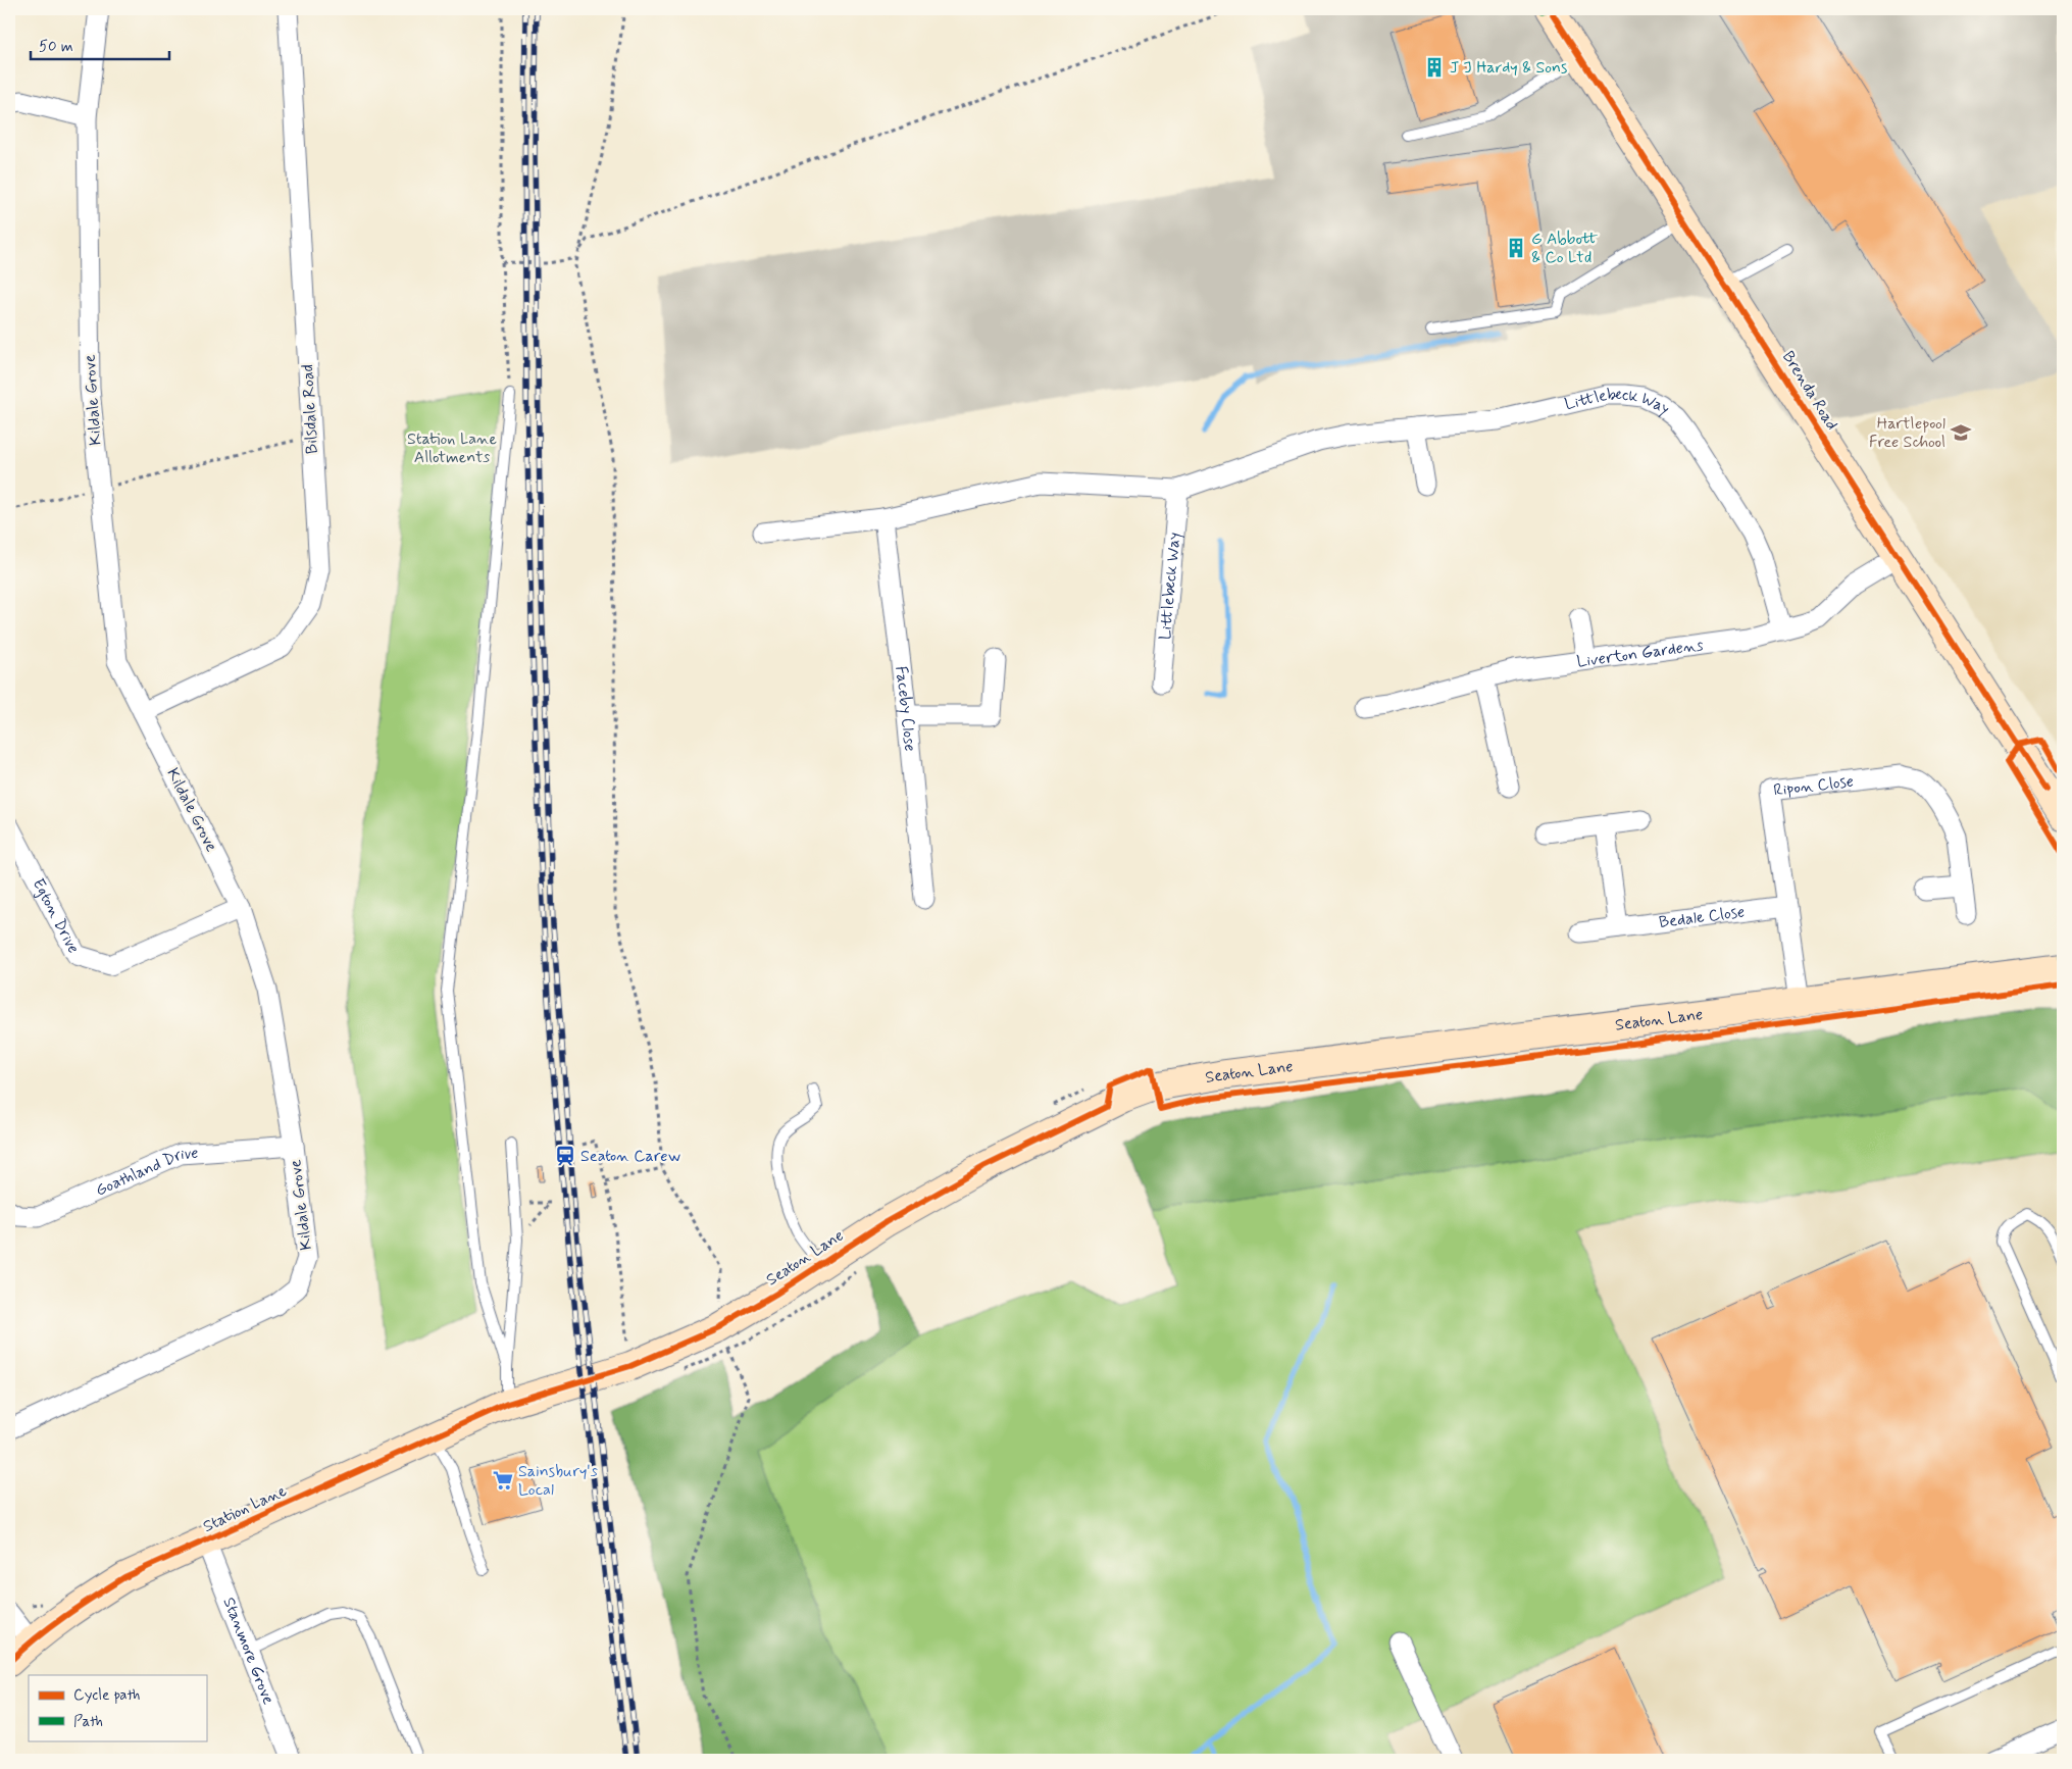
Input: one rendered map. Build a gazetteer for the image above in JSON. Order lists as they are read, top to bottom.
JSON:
{
  "streets": {
    "main road": ["Brenda Road", "Seaton Lane", "Station Lane"],
    "street": [
      "Kildale Grove",
      "Bilsdale Road",
      "Littlebeck Way",
      "Liverton Gardens",
      "Faceby Close",
      "Ripon Close",
      "Egton Drive",
      "Bedale Close",
      "Goathland Drive",
      "Stanmore Grove"
    ]
  },
  "crossings": [
    ["Brenda Road", "Liverton Gardens"],
    ["Kildale Grove", "Bilsdale Road"],
    ["Kildale Grove", "Egton Drive"],
    ["Kildale Grove", "Goathland Drive"],
    ["Littlebeck Way", "Liverton Gardens"],
    ["Ripon Close", "Bedale Close"],
    ["Ripon Close", "Seaton Lane"],
    ["Seaton Lane", "Station Lane"],
    ["Station Lane", "Stanmore Grove"]
  ],
  "parks": ["Station Lane Allotments"],
  "places": {
    "building": ["J J Hardy & Sons", "G Abbott & Co Ltd"],
    "school or university": ["Hartlepool Free School"],
    "station": ["Seaton Carew"],
    "supermarket": ["Sainsbury's Local"]
  },
  "legend": ["Cycle path", "Path"],
  "scale_bar": "50 m"
}
